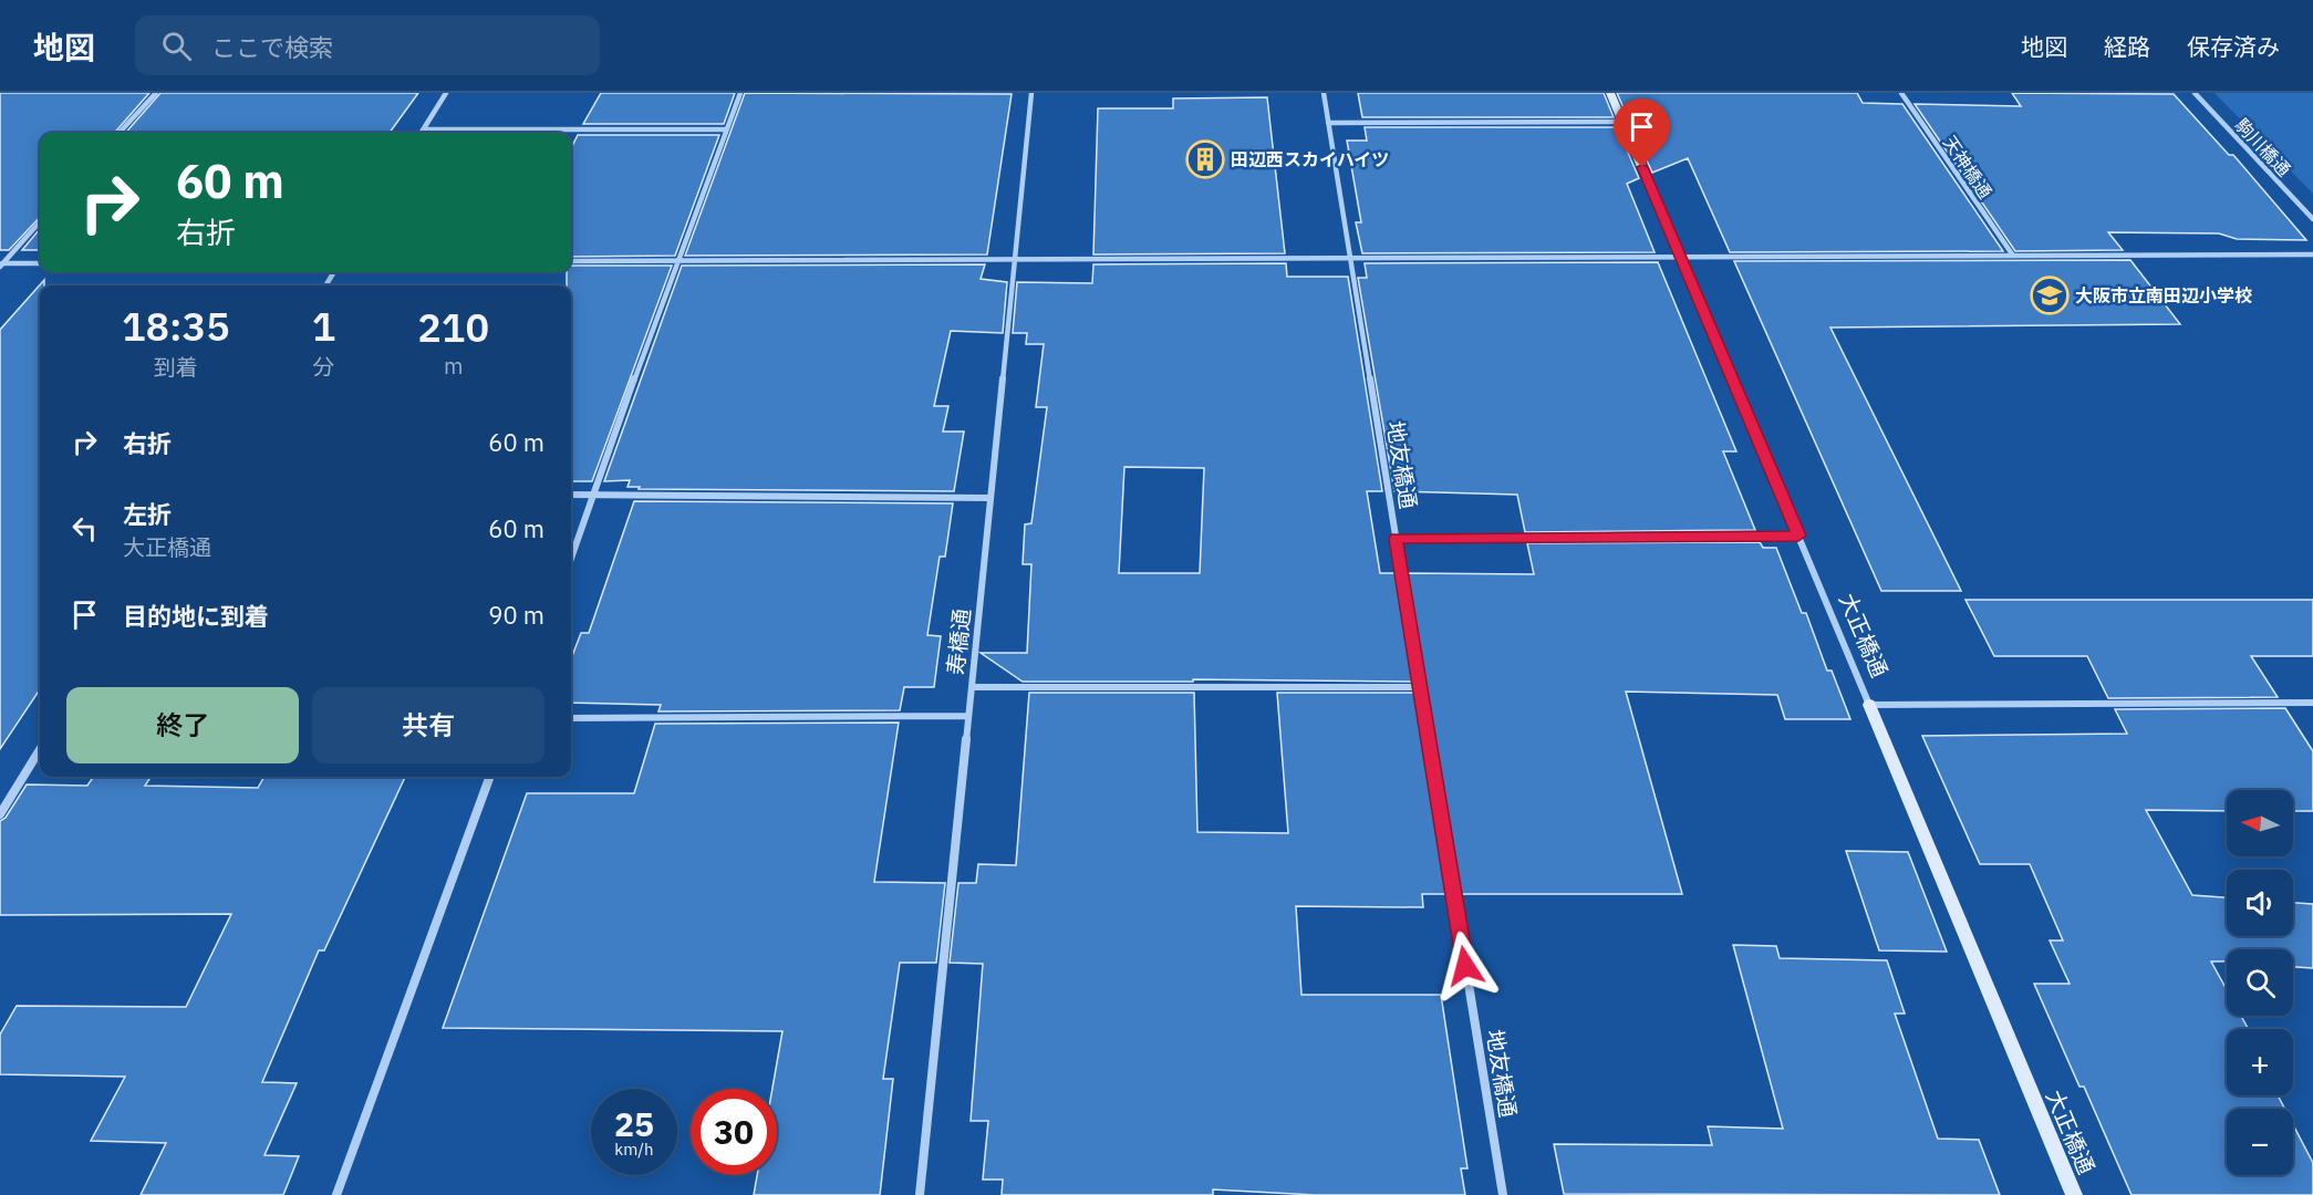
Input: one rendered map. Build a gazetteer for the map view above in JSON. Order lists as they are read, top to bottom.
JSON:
{
  "streets": {
    "street": [
      "駒川橋通",
      "天神橋通",
      "地友橋通",
      "大正橋通",
      "寿橋通"
    ]
  },
  "places": {
    "building": ["田辺西スカイハイツ"],
    "school or university": ["大阪市立南田辺小学校"]
  },
  "north": "left",
  "page": {
    "header": "地図",
    "search": "ここで検索",
    "nav": ["地図", "経路", "保存済み"],
    "turn": ["60 m", "右折"],
    "eta": [
      "18:35",
      "到着",
      "1",
      "分",
      "210",
      "m"
    ],
    "list": [
      {
        "name": "右折",
        "value": "60 m"
      },
      {
        "name": "左折",
        "note": "大正橋通",
        "value": "60 m"
      },
      {
        "name": "目的地に到着",
        "value": "90 m"
      }
    ],
    "buttons": ["終了", "共有"],
    "map_buttons": ["+", "−"],
    "speed": "25 km/h",
    "limit": "30"
  }
}
